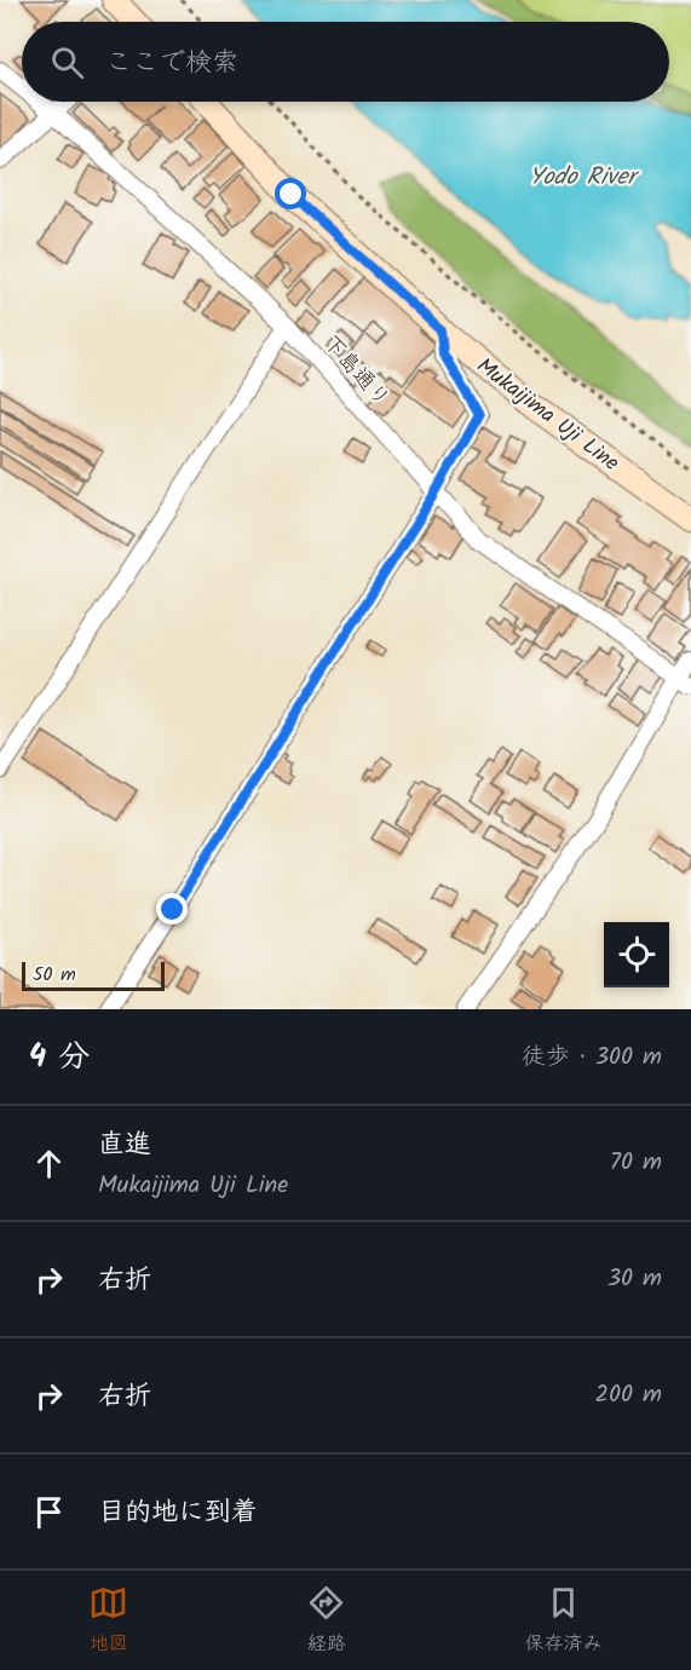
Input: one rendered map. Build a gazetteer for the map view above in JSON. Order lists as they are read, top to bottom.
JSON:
{
  "streets": {
    "main road": ["Mukaijima Uji Line"],
    "street": ["下島通り"]
  },
  "water": ["Yodo River"],
  "scale_bar": "50 m",
  "page": {
    "search": "ここで検索",
    "scale": "50 m",
    "heading": ["4 分", "徒歩 · 300 m"],
    "list": [
      ["直進", "Mukaijima Uji Line", "70 m"],
      ["右折", "30 m"],
      ["右折", "200 m"],
      "目的地に到着"
    ],
    "nav": ["地図", "経路", "保存済み"]
  }
}
